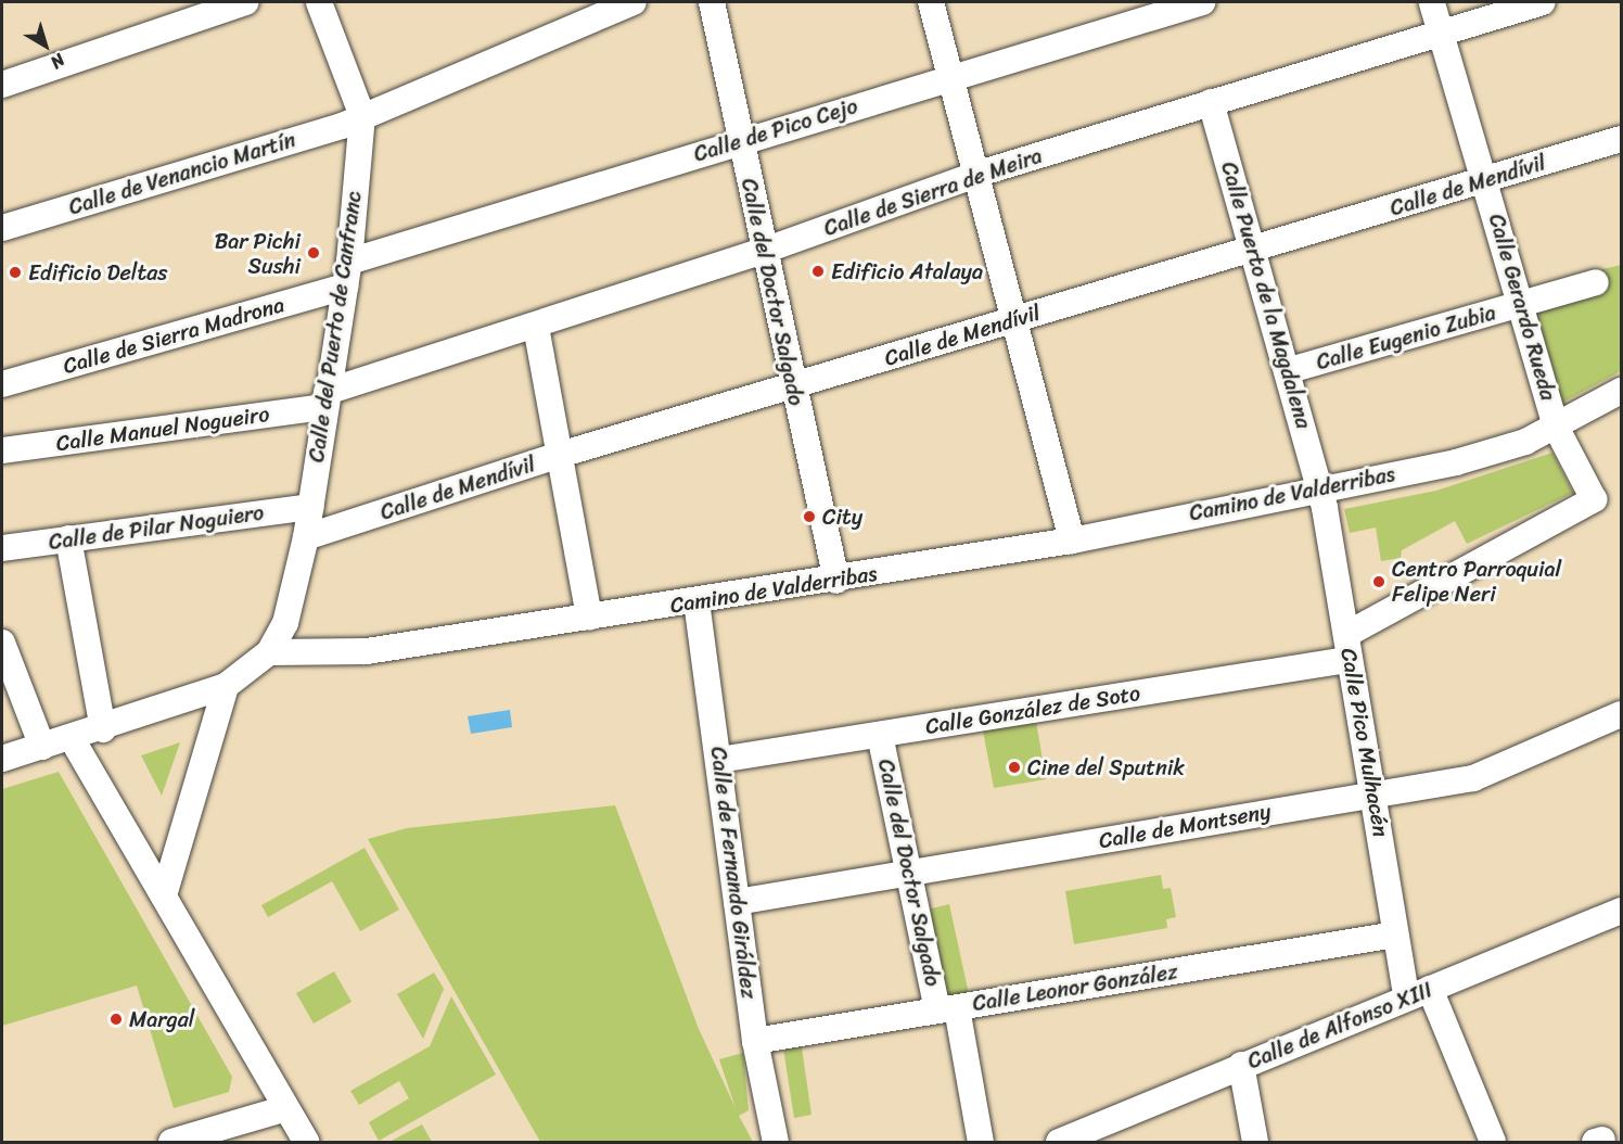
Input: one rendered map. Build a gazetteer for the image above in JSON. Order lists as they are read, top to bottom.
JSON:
{
  "streets": {
    "street": [
      "Calle de Pico Cejo",
      "Calle de Venancio Martín",
      "Calle de Mendívil",
      "Calle de Sierra de Meira",
      "Calle del Doctor Salgado",
      "Calle Puerto de la Magdalena",
      "Calle Gerardo Rueda",
      "Calle del Puerto de Canfranc",
      "Calle de Sierra Madrona",
      "Calle Eugenio Zubia",
      "Calle Manuel Nogueiro",
      "Camino de Valderribas",
      "Calle de Pilar Noguiero",
      "Calle González de Soto",
      "Calle Pico Mulhacén",
      "Calle de Montseny",
      "Calle de Fernando Giráldez",
      "Calle Leonor González",
      "Calle de Alfonso XIII"
    ]
  },
  "crossings": [
    ["Calle de Pico Cejo", "Calle del Doctor Salgado"],
    ["Calle de Pico Cejo", "Calle del Puerto de Canfranc"],
    ["Calle de Pico Cejo", "Calle de Sierra Madrona"],
    ["Calle de Venancio Martín", "Calle del Puerto de Canfranc"],
    ["Calle de Mendívil", "Calle del Doctor Salgado"],
    ["Calle de Mendívil", "Calle Puerto de la Magdalena"],
    ["Calle de Mendívil", "Calle Gerardo Rueda"],
    ["Calle de Mendívil", "Calle del Puerto de Canfranc"],
    ["Calle de Sierra de Meira", "Calle del Doctor Salgado"],
    ["Calle de Sierra de Meira", "Calle Puerto de la Magdalena"],
    ["Calle de Sierra de Meira", "Calle Gerardo Rueda"],
    ["Calle de Sierra de Meira", "Calle del Puerto de Canfranc"],
    ["Calle de Sierra de Meira", "Calle Manuel Nogueiro"],
    ["Calle del Doctor Salgado", "Camino de Valderribas"],
    ["Calle del Doctor Salgado", "Calle González de Soto"],
    ["Calle del Doctor Salgado", "Calle de Montseny"],
    ["Calle del Doctor Salgado", "Calle Leonor González"],
    ["Calle Puerto de la Magdalena", "Calle Eugenio Zubia"],
    ["Calle Puerto de la Magdalena", "Camino de Valderribas"],
    ["Calle Puerto de la Magdalena", "Calle Pico Mulhacén"],
    ["Calle Gerardo Rueda", "Calle Eugenio Zubia"],
    ["Calle Gerardo Rueda", "Camino de Valderribas"],
    ["Calle del Puerto de Canfranc", "Calle de Sierra Madrona"],
    ["Calle del Puerto de Canfranc", "Calle Manuel Nogueiro"],
    ["Calle del Puerto de Canfranc", "Camino de Valderribas"],
    ["Calle del Puerto de Canfranc", "Calle de Pilar Noguiero"],
    ["Camino de Valderribas", "Calle Pico Mulhacén"],
    ["Camino de Valderribas", "Calle de Fernando Giráldez"],
    ["Calle González de Soto", "Calle Pico Mulhacén"],
    ["Calle González de Soto", "Calle de Fernando Giráldez"],
    ["Calle Pico Mulhacén", "Calle de Montseny"],
    ["Calle Pico Mulhacén", "Calle Leonor González"],
    ["Calle Pico Mulhacén", "Calle de Alfonso XIII"],
    ["Calle de Montseny", "Calle de Fernando Giráldez"],
    ["Calle de Fernando Giráldez", "Calle Leonor González"]
  ],
  "places": [
    "Bar Pichi Sushi",
    "Edificio Atalaya",
    "Edificio Deltas",
    "City",
    "Centro Parroquial Felipe Neri",
    "Cine del Sputnik",
    "Margal"
  ],
  "north": "bottom right"
}
